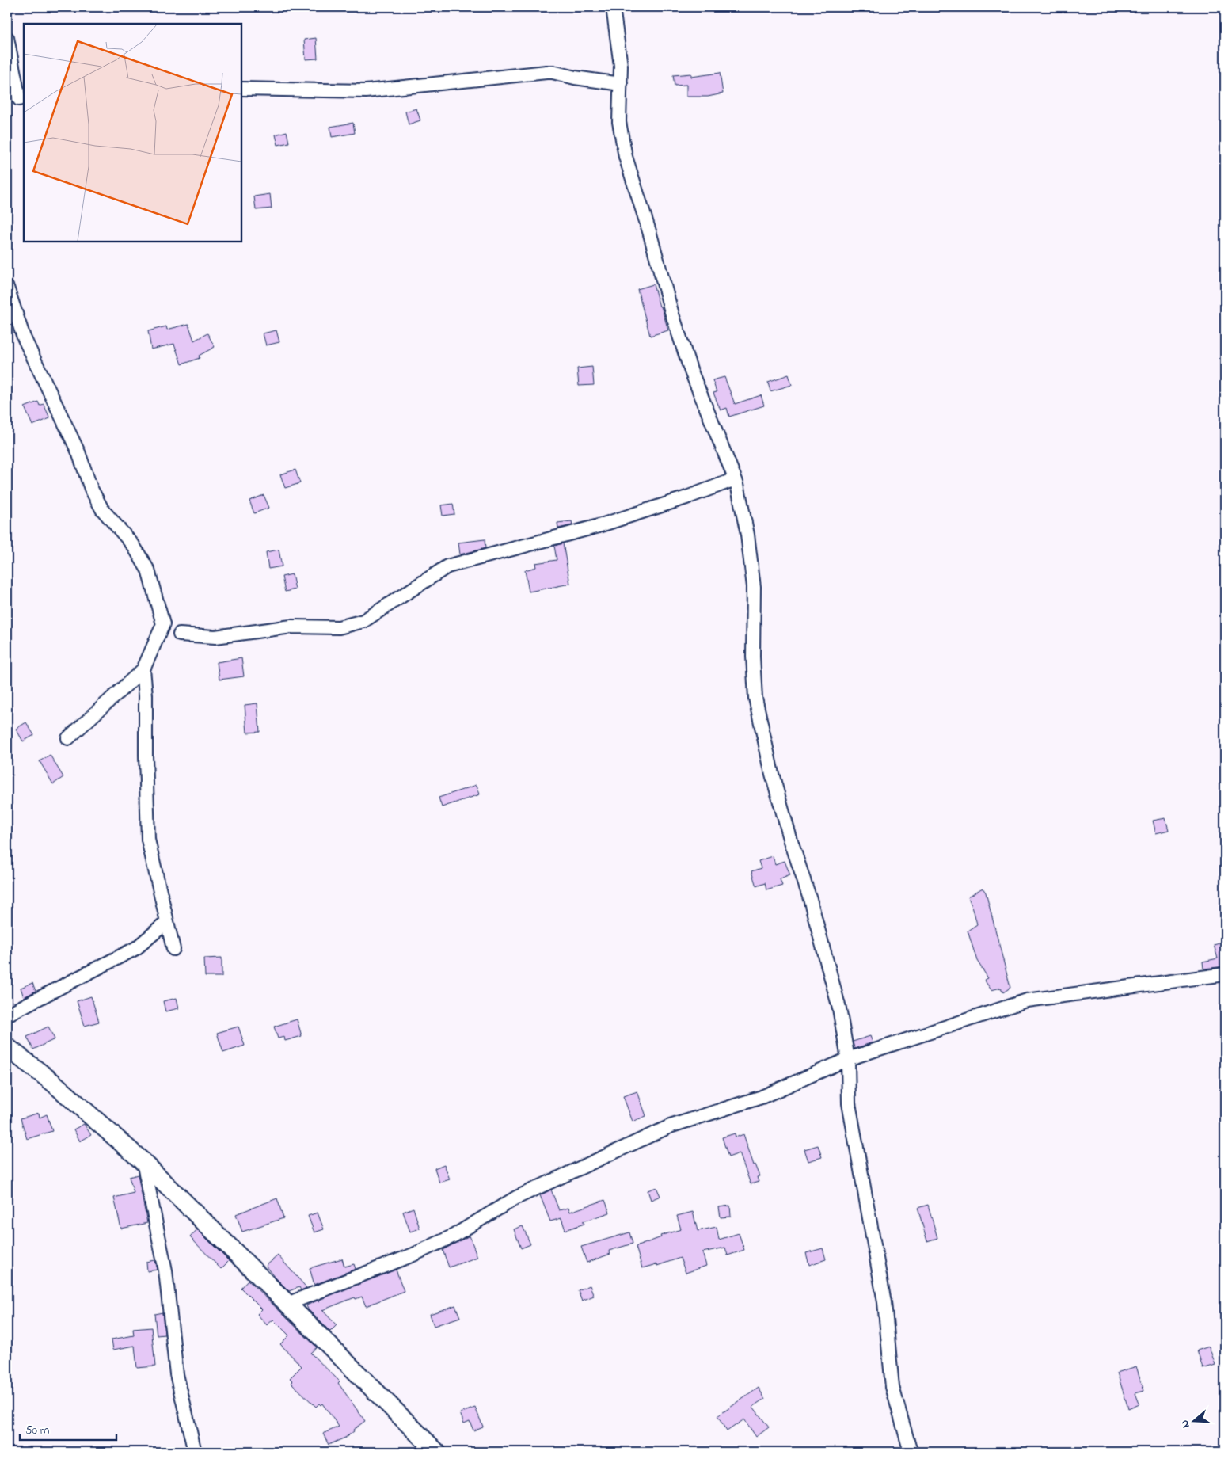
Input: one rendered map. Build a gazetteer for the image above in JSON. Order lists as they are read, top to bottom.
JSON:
{
  "scale_bar": "50 m",
  "north": "left"
}
